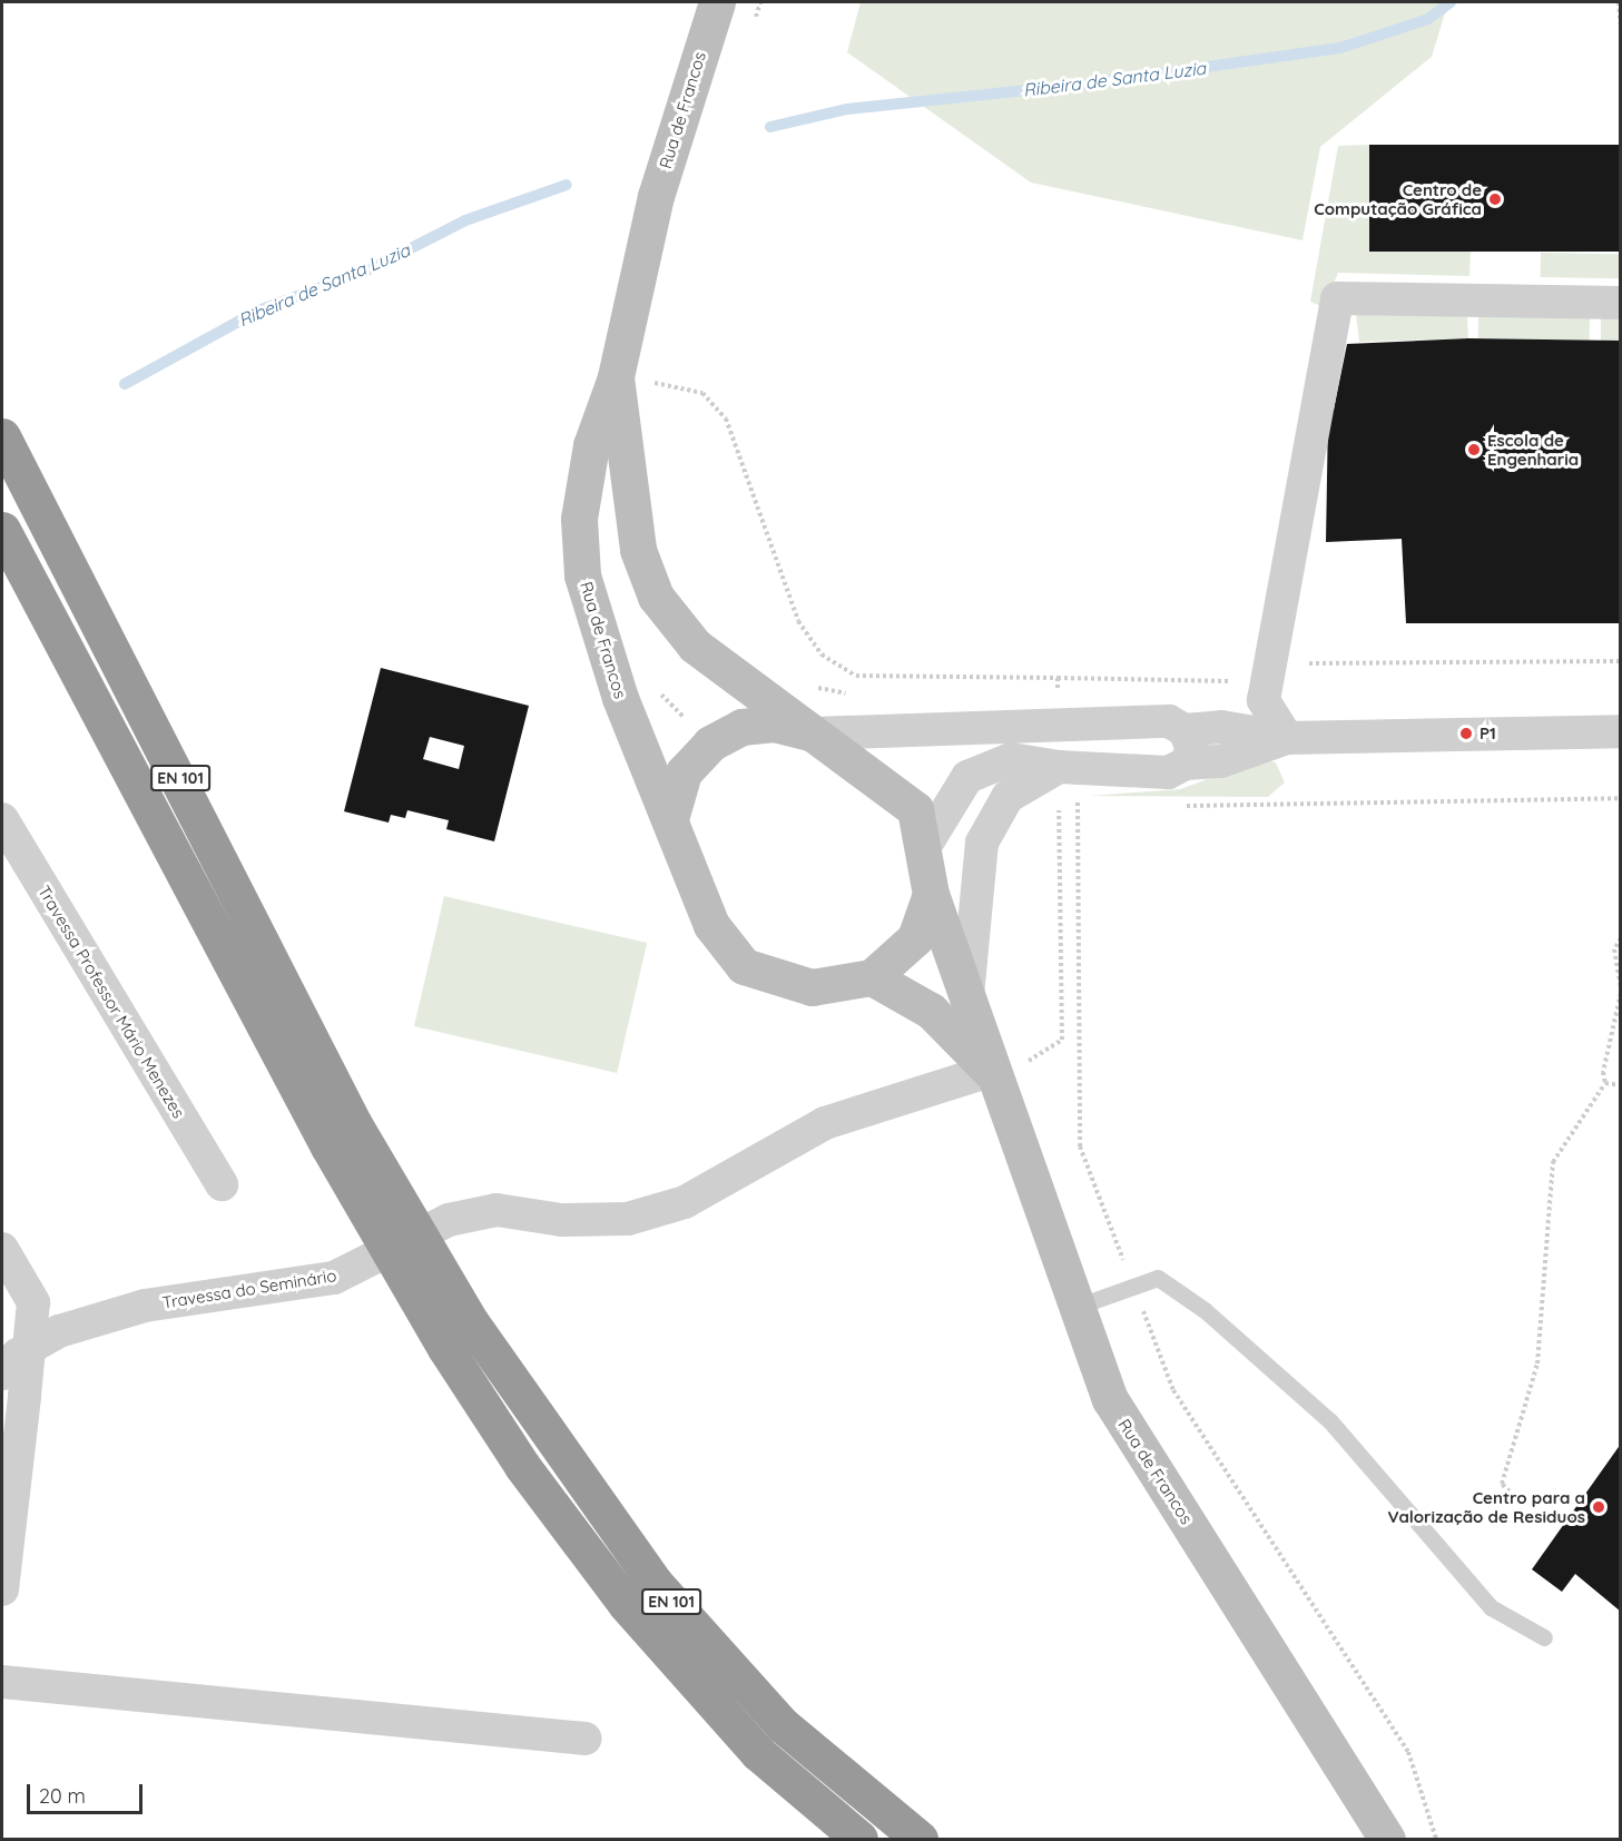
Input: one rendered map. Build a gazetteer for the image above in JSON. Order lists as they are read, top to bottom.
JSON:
{
  "streets": {
    "highway": ["EN 101"],
    "street": ["Rua de Francos", "Travessa Professor Mário Menezes", "Travessa do Seminário"]
  },
  "crossings": [
    ["Rua de Francos", "Travessa do Seminário"]
  ],
  "water": ["Ribeira de Santa Luzia"],
  "places": [
    "Centro de Computação Gráfica",
    "Escola de Engenharia",
    "P1",
    "Centro para a Valorização de Residuos"
  ],
  "scale_bar": "20 m"
}
